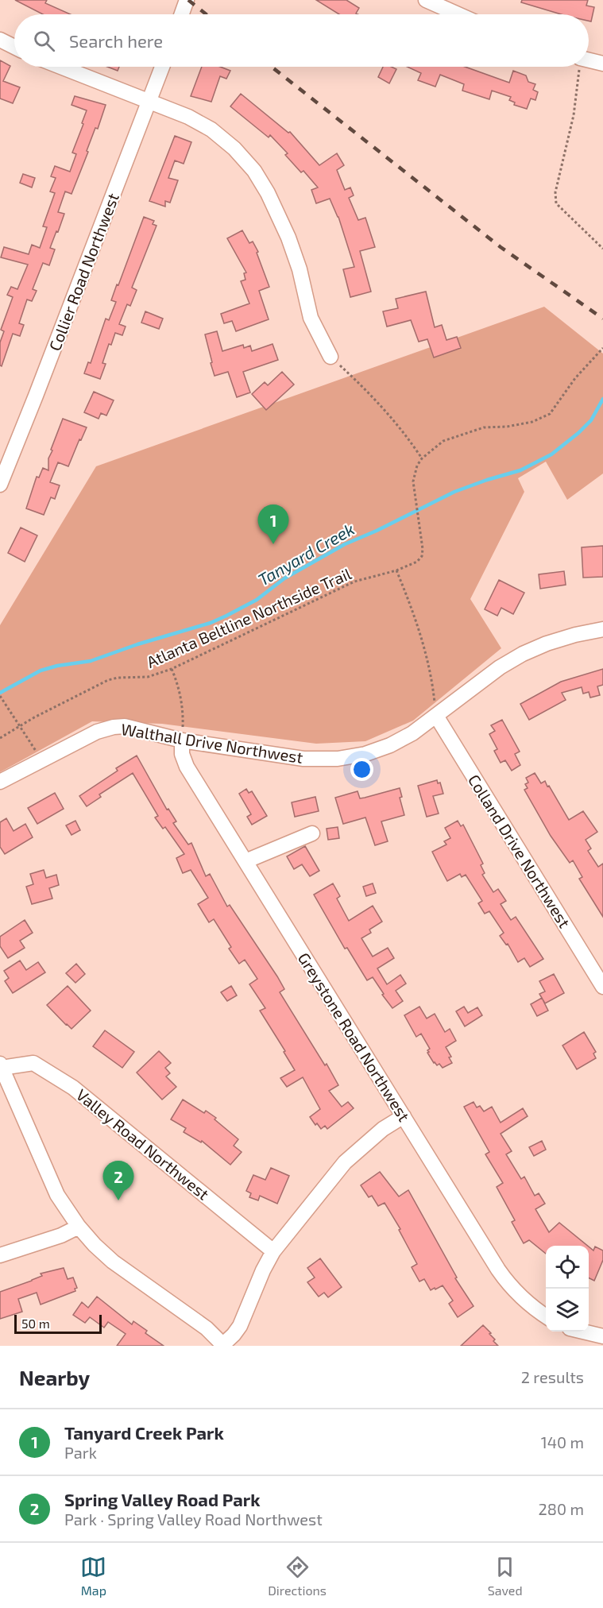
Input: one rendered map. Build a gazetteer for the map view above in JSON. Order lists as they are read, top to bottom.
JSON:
{
  "streets": {
    "street": [
      "Collier Road Northwest",
      "Walthall Drive Northwest",
      "Colland Drive Northwest",
      "Greystone Road Northwest",
      "Valley Road Northwest"
    ],
    "path": ["Atlanta Beltline Northside Trail"]
  },
  "crossings": [
    ["Walthall Drive Northwest", "Colland Drive Northwest"],
    ["Walthall Drive Northwest", "Greystone Road Northwest"]
  ],
  "water": ["Tanyard Creek"],
  "scale_bar": "50 m",
  "page": {
    "search": "Search here",
    "pins": ["1", "2"],
    "scale": "50 m",
    "heading": ["Nearby", "2 results"],
    "list": [
      {
        "mark": "1",
        "name": "Tanyard Creek Park",
        "note": "Park",
        "value": "140 m"
      },
      {
        "mark": "2",
        "name": "Spring Valley Road Park",
        "note": "Park · Spring Valley Road Northwest",
        "value": "280 m"
      }
    ],
    "nav": ["Map", "Directions", "Saved"]
  }
}
